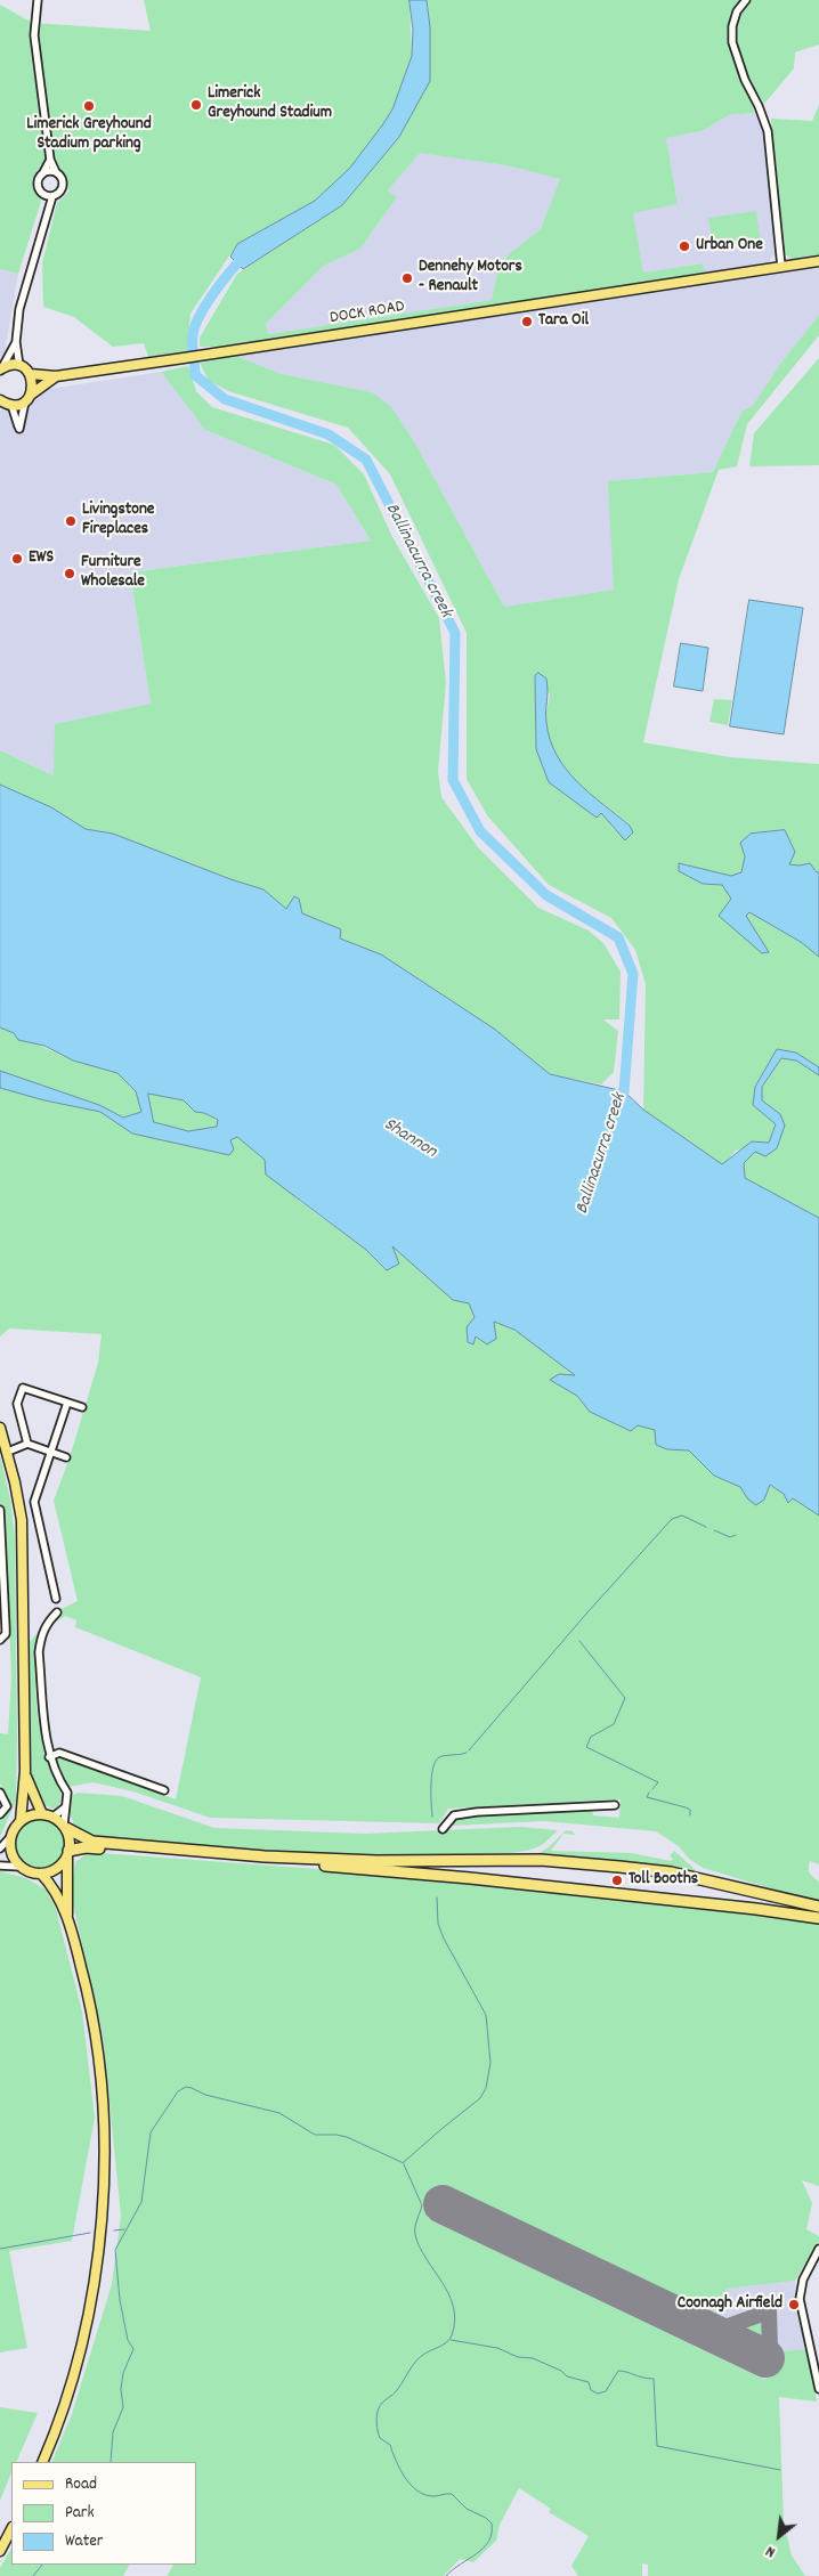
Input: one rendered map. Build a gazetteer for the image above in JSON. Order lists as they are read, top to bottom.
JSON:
{
  "streets": {
    "main road": ["DOCK ROAD"]
  },
  "water": ["Ballinacurra creek", "Shannon"],
  "places": [
    "Limerick Greyhound Stadium",
    "Limerick Greyhound Stadium parking",
    "Urban One",
    "Dennehy Motors - Renault",
    "Tara Oil",
    "Livingstone Fireplaces",
    "EWS",
    "Furniture Wholesale",
    "Toll Booths",
    "Coonagh Airfield"
  ],
  "legend": ["Road", "Park", "Water"],
  "north": "bottom left"
}
